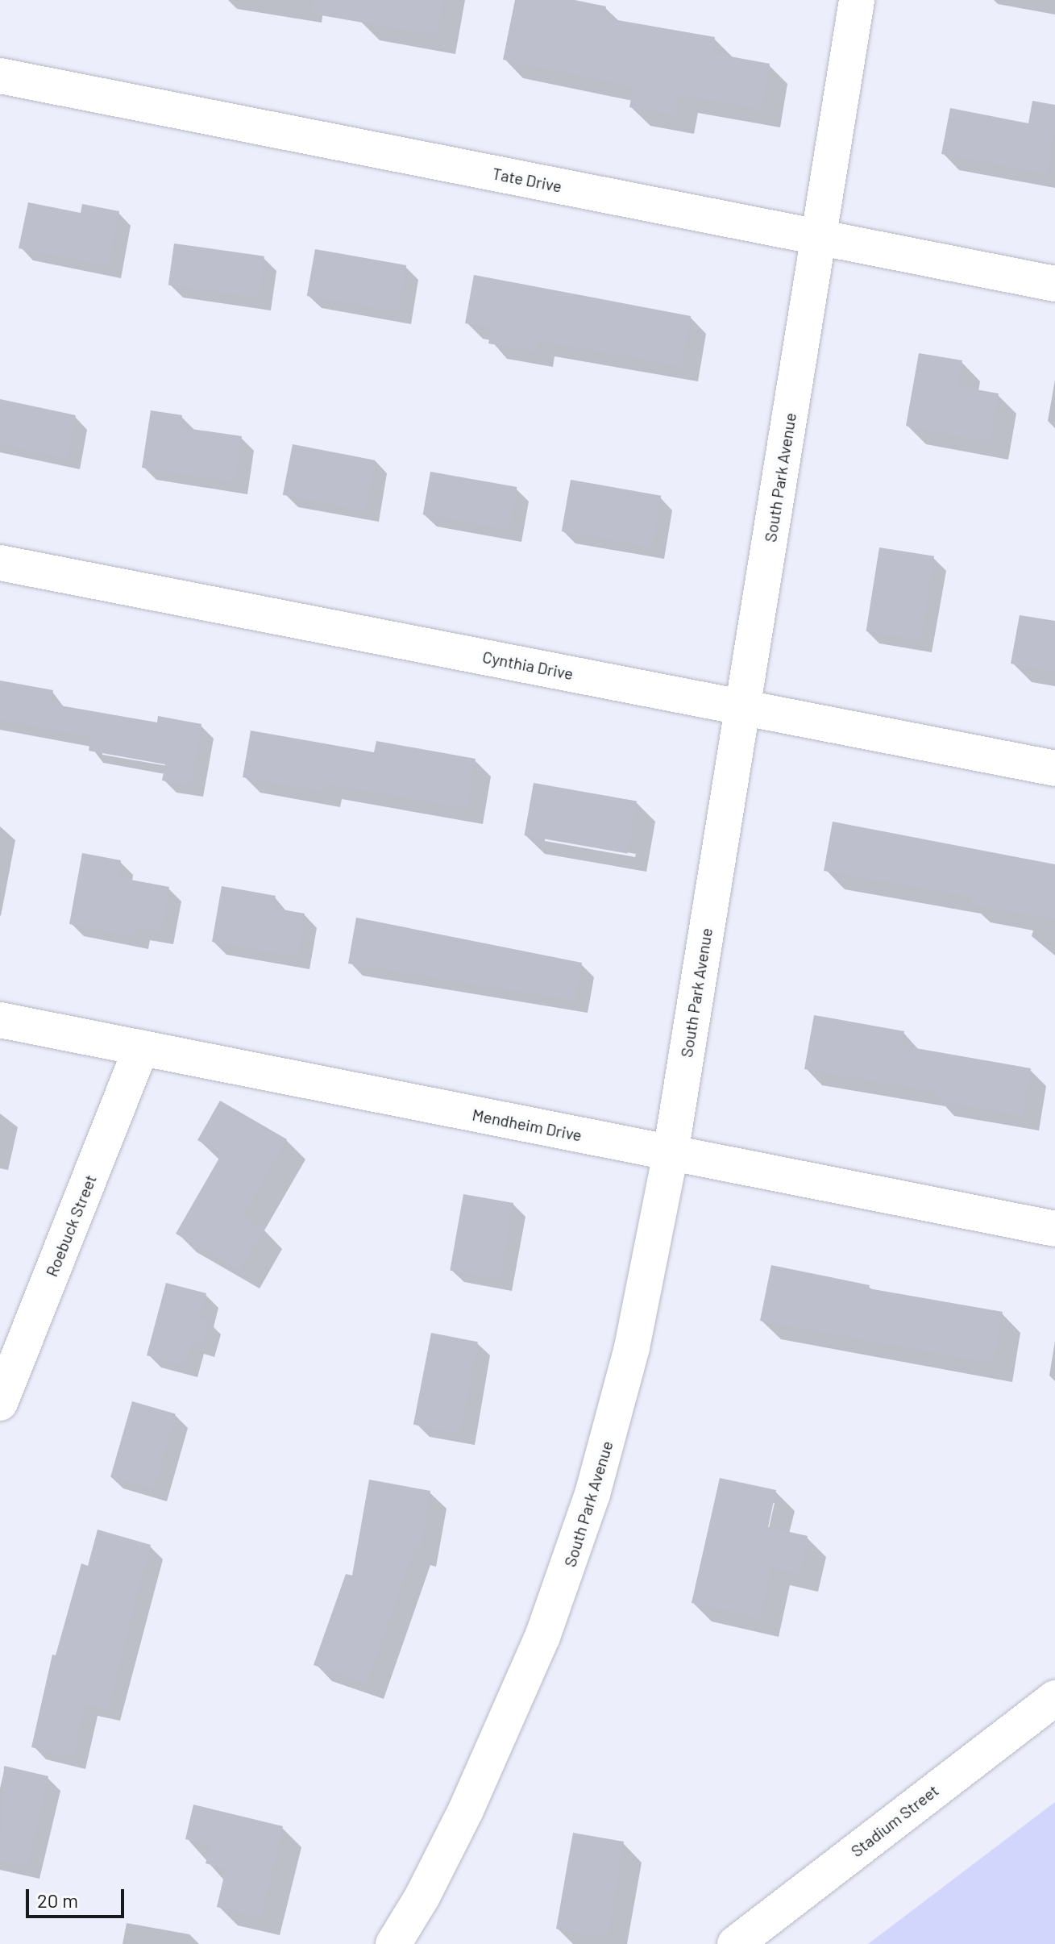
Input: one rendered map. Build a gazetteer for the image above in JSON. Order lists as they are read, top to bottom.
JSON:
{
  "streets": {
    "street": [
      "Tate Drive",
      "South Park Avenue",
      "Cynthia Drive",
      "Mendheim Drive",
      "Roebuck Street",
      "Stadium Street"
    ]
  },
  "crossings": [
    ["Tate Drive", "South Park Avenue"],
    ["South Park Avenue", "Cynthia Drive"],
    ["South Park Avenue", "Mendheim Drive"],
    ["Mendheim Drive", "Roebuck Street"]
  ],
  "scale_bar": "20 m"
}
